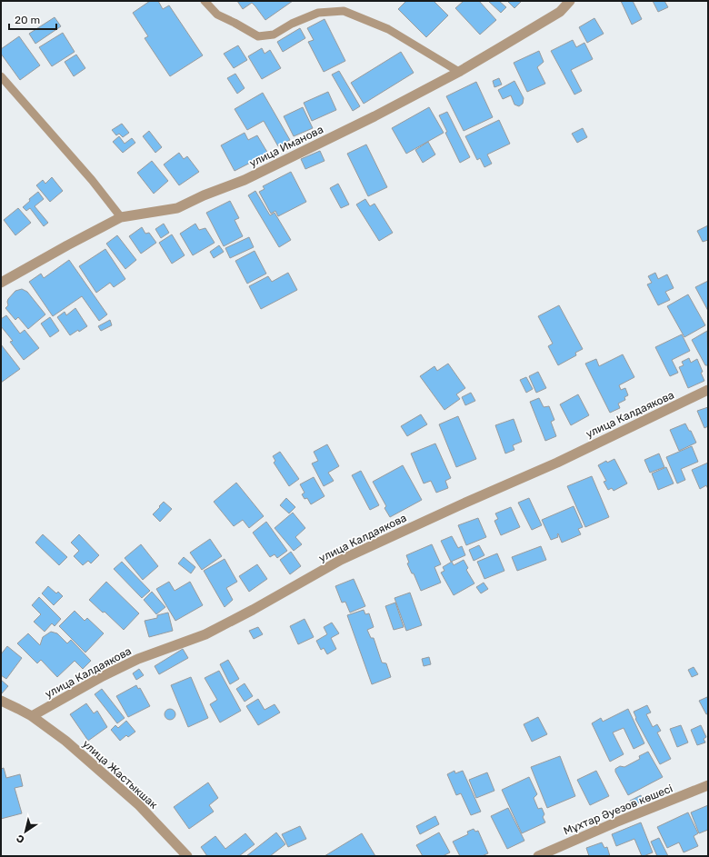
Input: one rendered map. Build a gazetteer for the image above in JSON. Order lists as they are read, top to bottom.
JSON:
{
  "streets": {
    "street": [
      "улица Иманова",
      "улица Калдаякова",
      "улица Жастыкшак",
      "Мұхтар Әуезов көшесі"
    ]
  },
  "crossings": [
    ["улица Калдаякова", "улица Жастыкшак"]
  ],
  "scale_bar": "20 m",
  "north": "bottom left"
}
